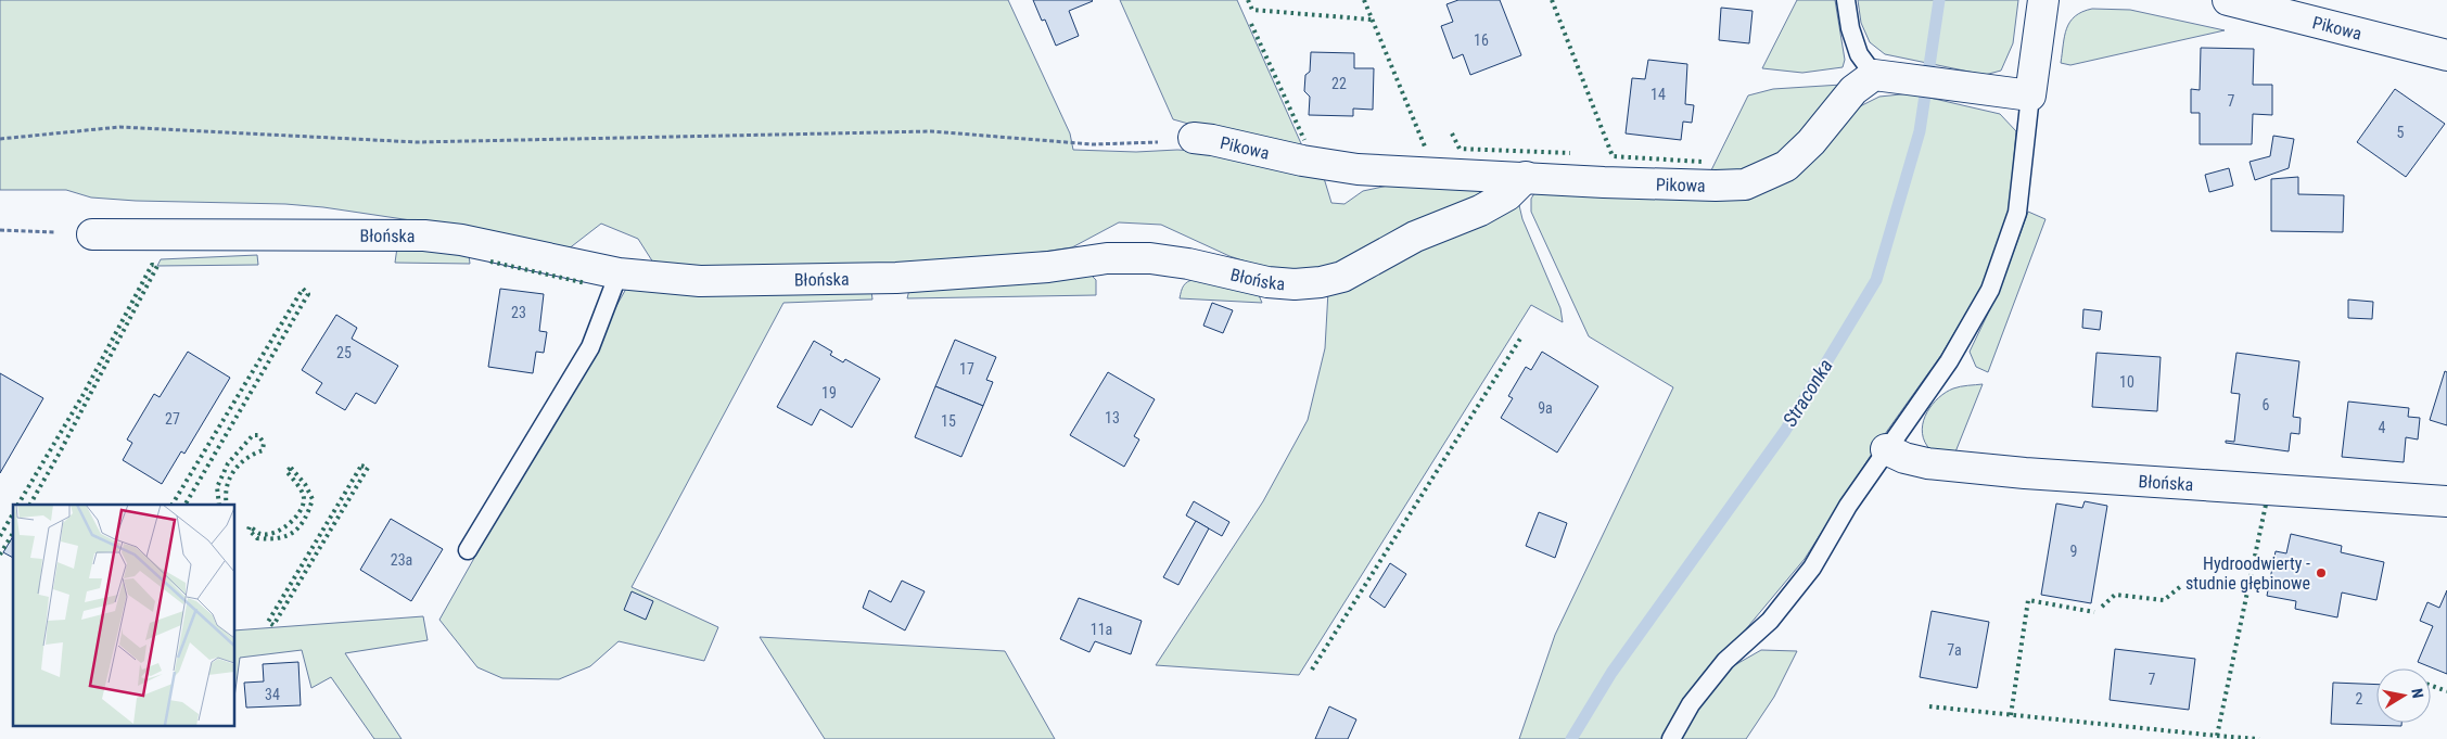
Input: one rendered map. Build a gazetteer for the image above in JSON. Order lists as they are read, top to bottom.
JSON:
{
  "streets": {
    "street": ["Pikowa", "Błońska"]
  },
  "crossings": [
    ["Pikowa", "Błońska"]
  ],
  "water": ["Straconka"],
  "places": ["Hydroodwierty - studnie głębinowe"],
  "house_numbers": [
    "16",
    "22",
    "14",
    "7",
    "5",
    "23",
    "25",
    "17",
    "10",
    "19",
    "6",
    "9a",
    "13",
    "27",
    "15",
    "4",
    "9",
    "23a",
    "11a",
    "7a",
    "7",
    "34",
    "2"
  ],
  "north": "right"
}
